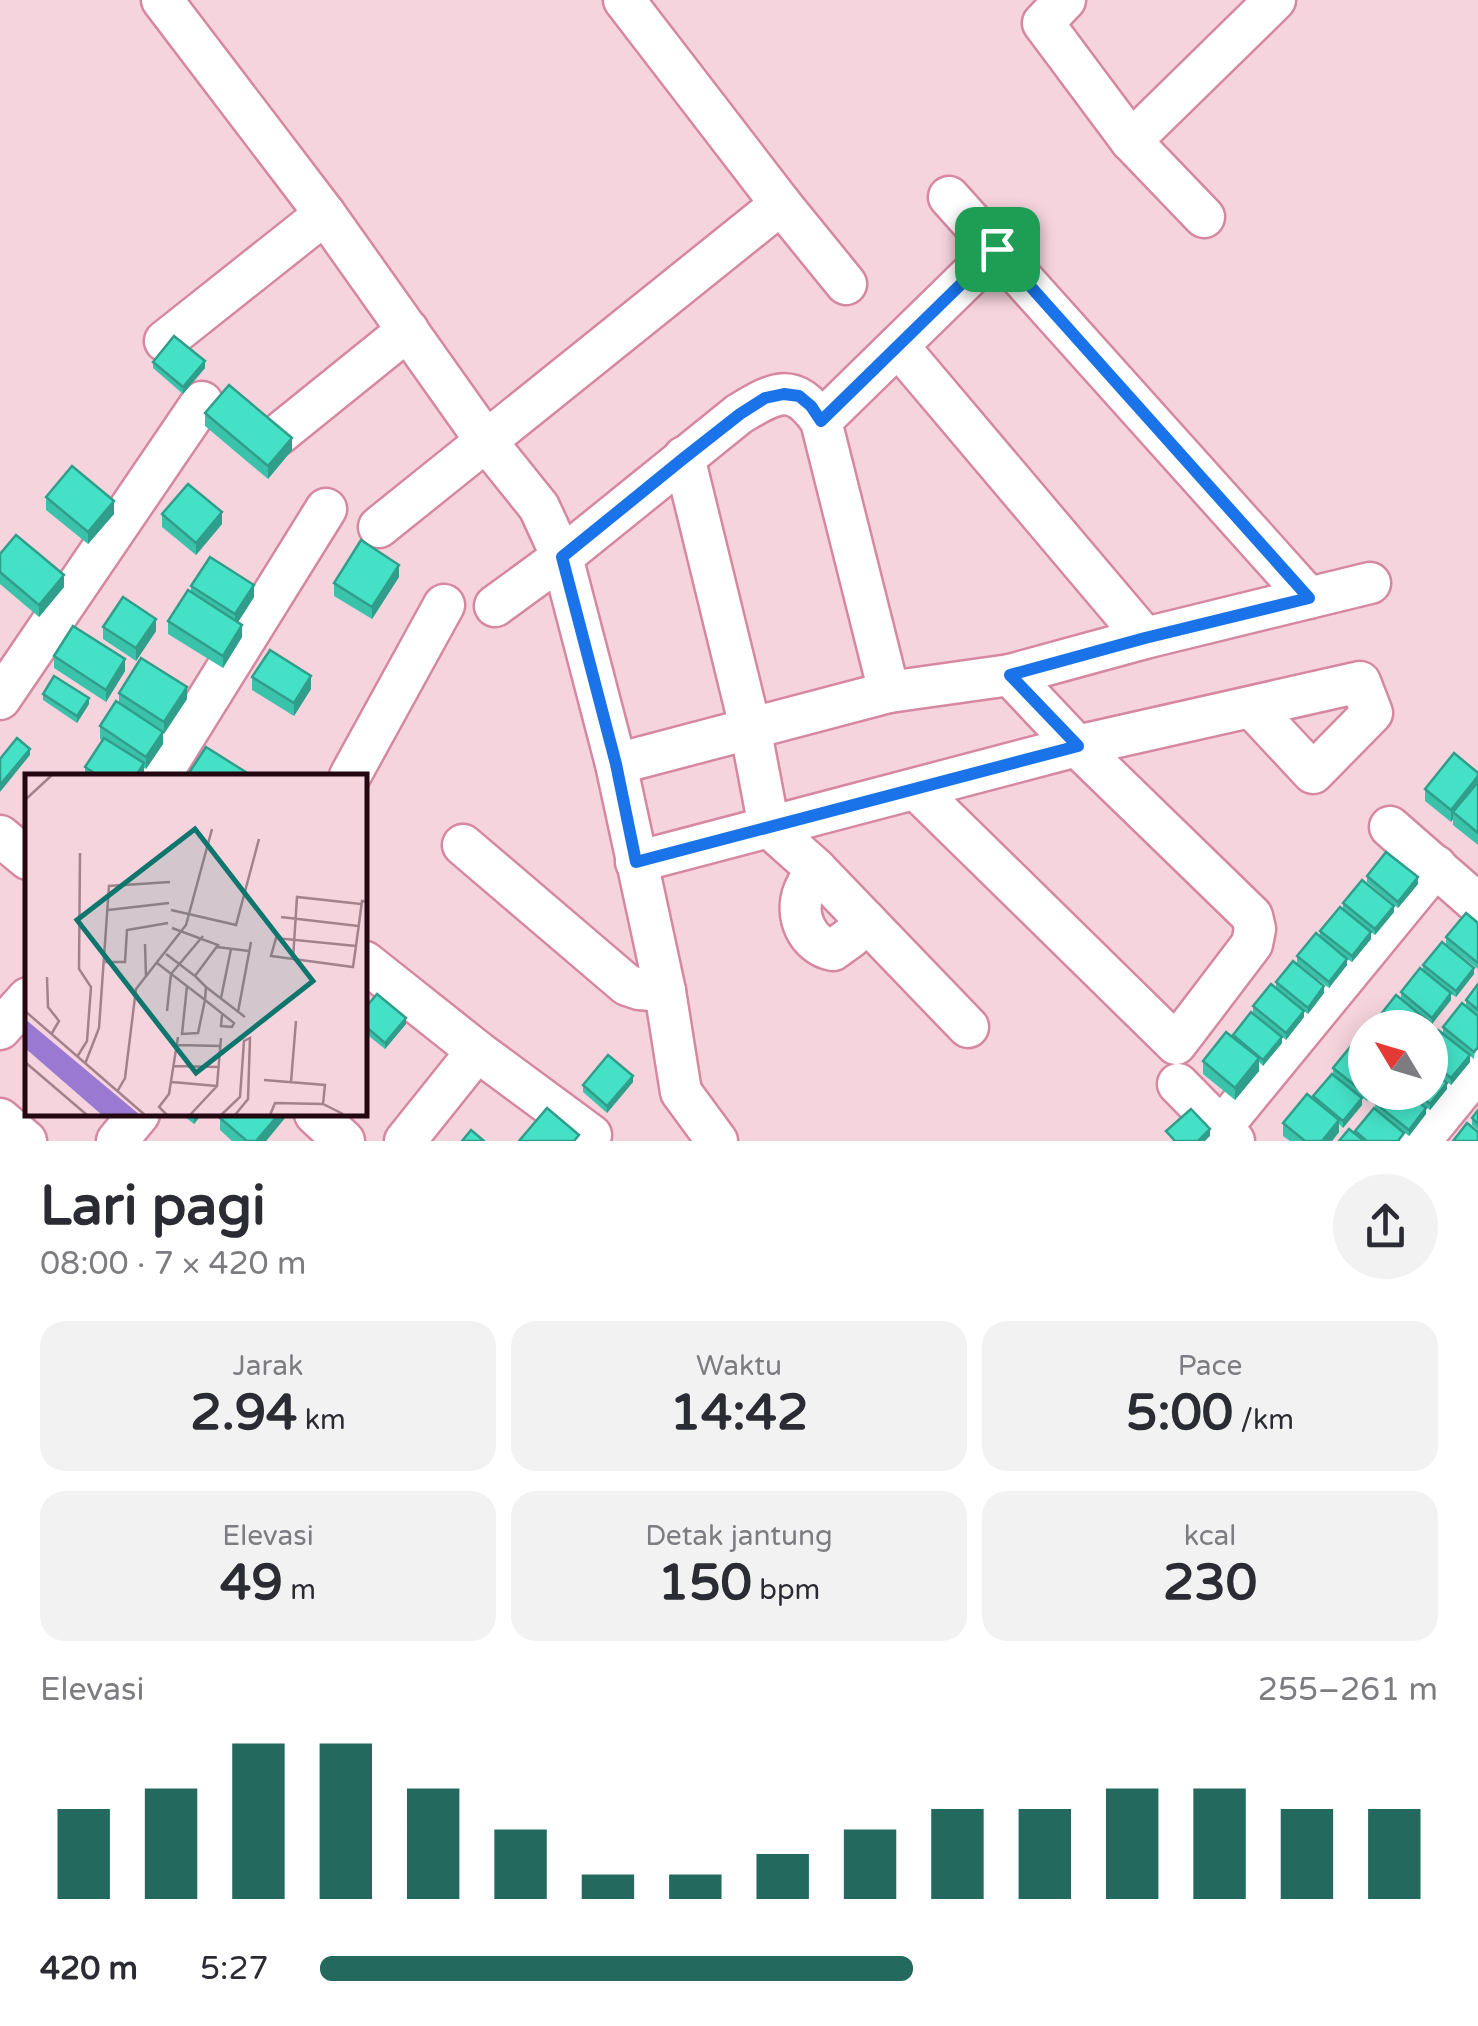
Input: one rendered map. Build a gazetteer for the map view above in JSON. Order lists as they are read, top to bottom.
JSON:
{
  "north": "top left",
  "page": {
    "heading": ["Lari pagi", "08:00 · 7 × 420 m"],
    "stats": [
      ["Jarak", "2.94 km"],
      ["Waktu", "14:42"],
      ["Pace", "5:00 /km"],
      ["Elevasi", "49 m"],
      ["Detak jantung", "150 bpm"],
      ["kcal", "230"]
    ],
    "chart": ["Elevasi", "255–261 m"],
    "list": [
      {
        "name": "420 m",
        "note": "5:27"
      }
    ]
  }
}
